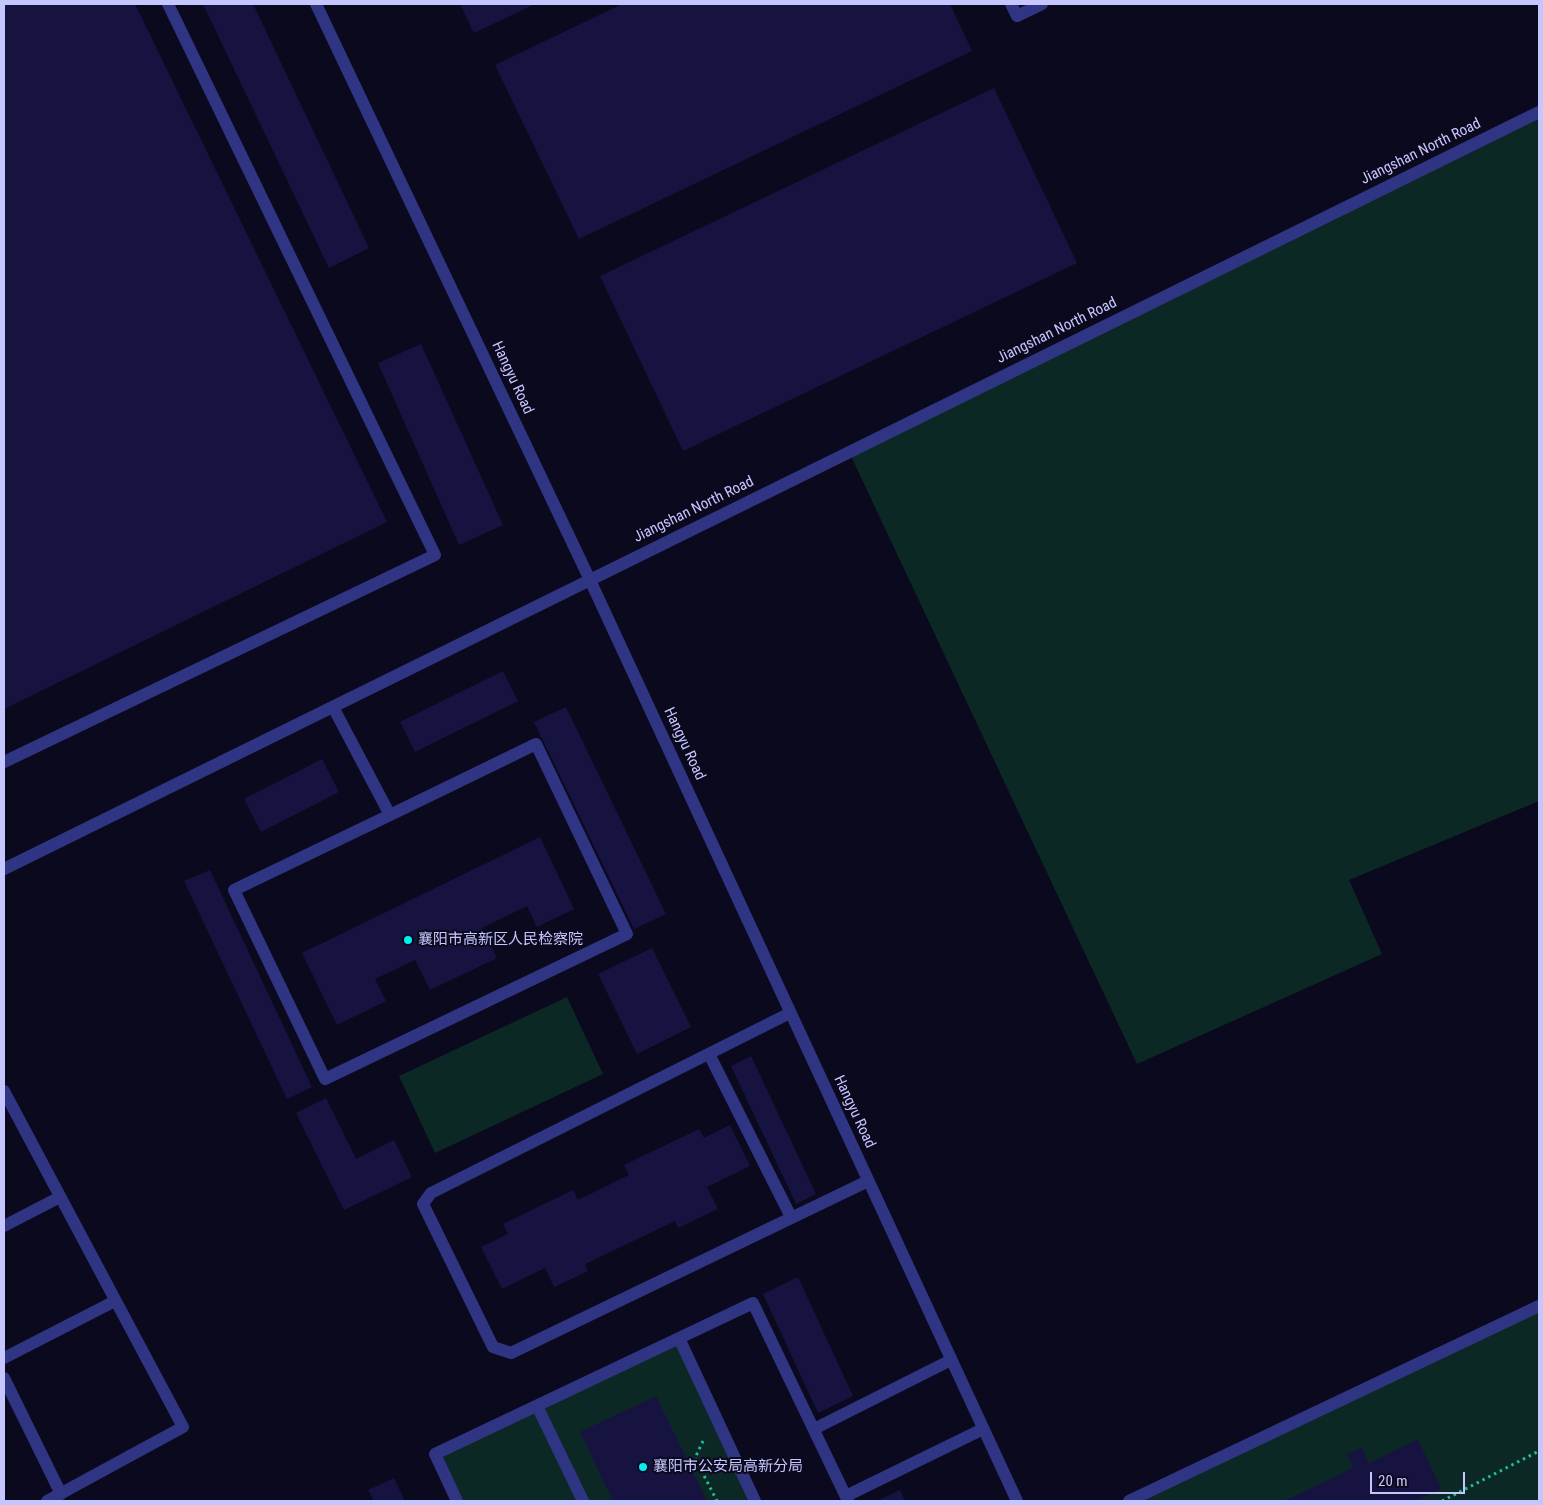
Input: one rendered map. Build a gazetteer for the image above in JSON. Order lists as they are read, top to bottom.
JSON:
{
  "streets": {
    "street": ["Jiangshan North Road", "Hangyu Road"]
  },
  "crossings": [
    ["Jiangshan North Road", "Hangyu Road"]
  ],
  "places": ["襄阳市高新区人民检察院", "襄阳市公安局高新分局"],
  "scale_bar": "20 m"
}
